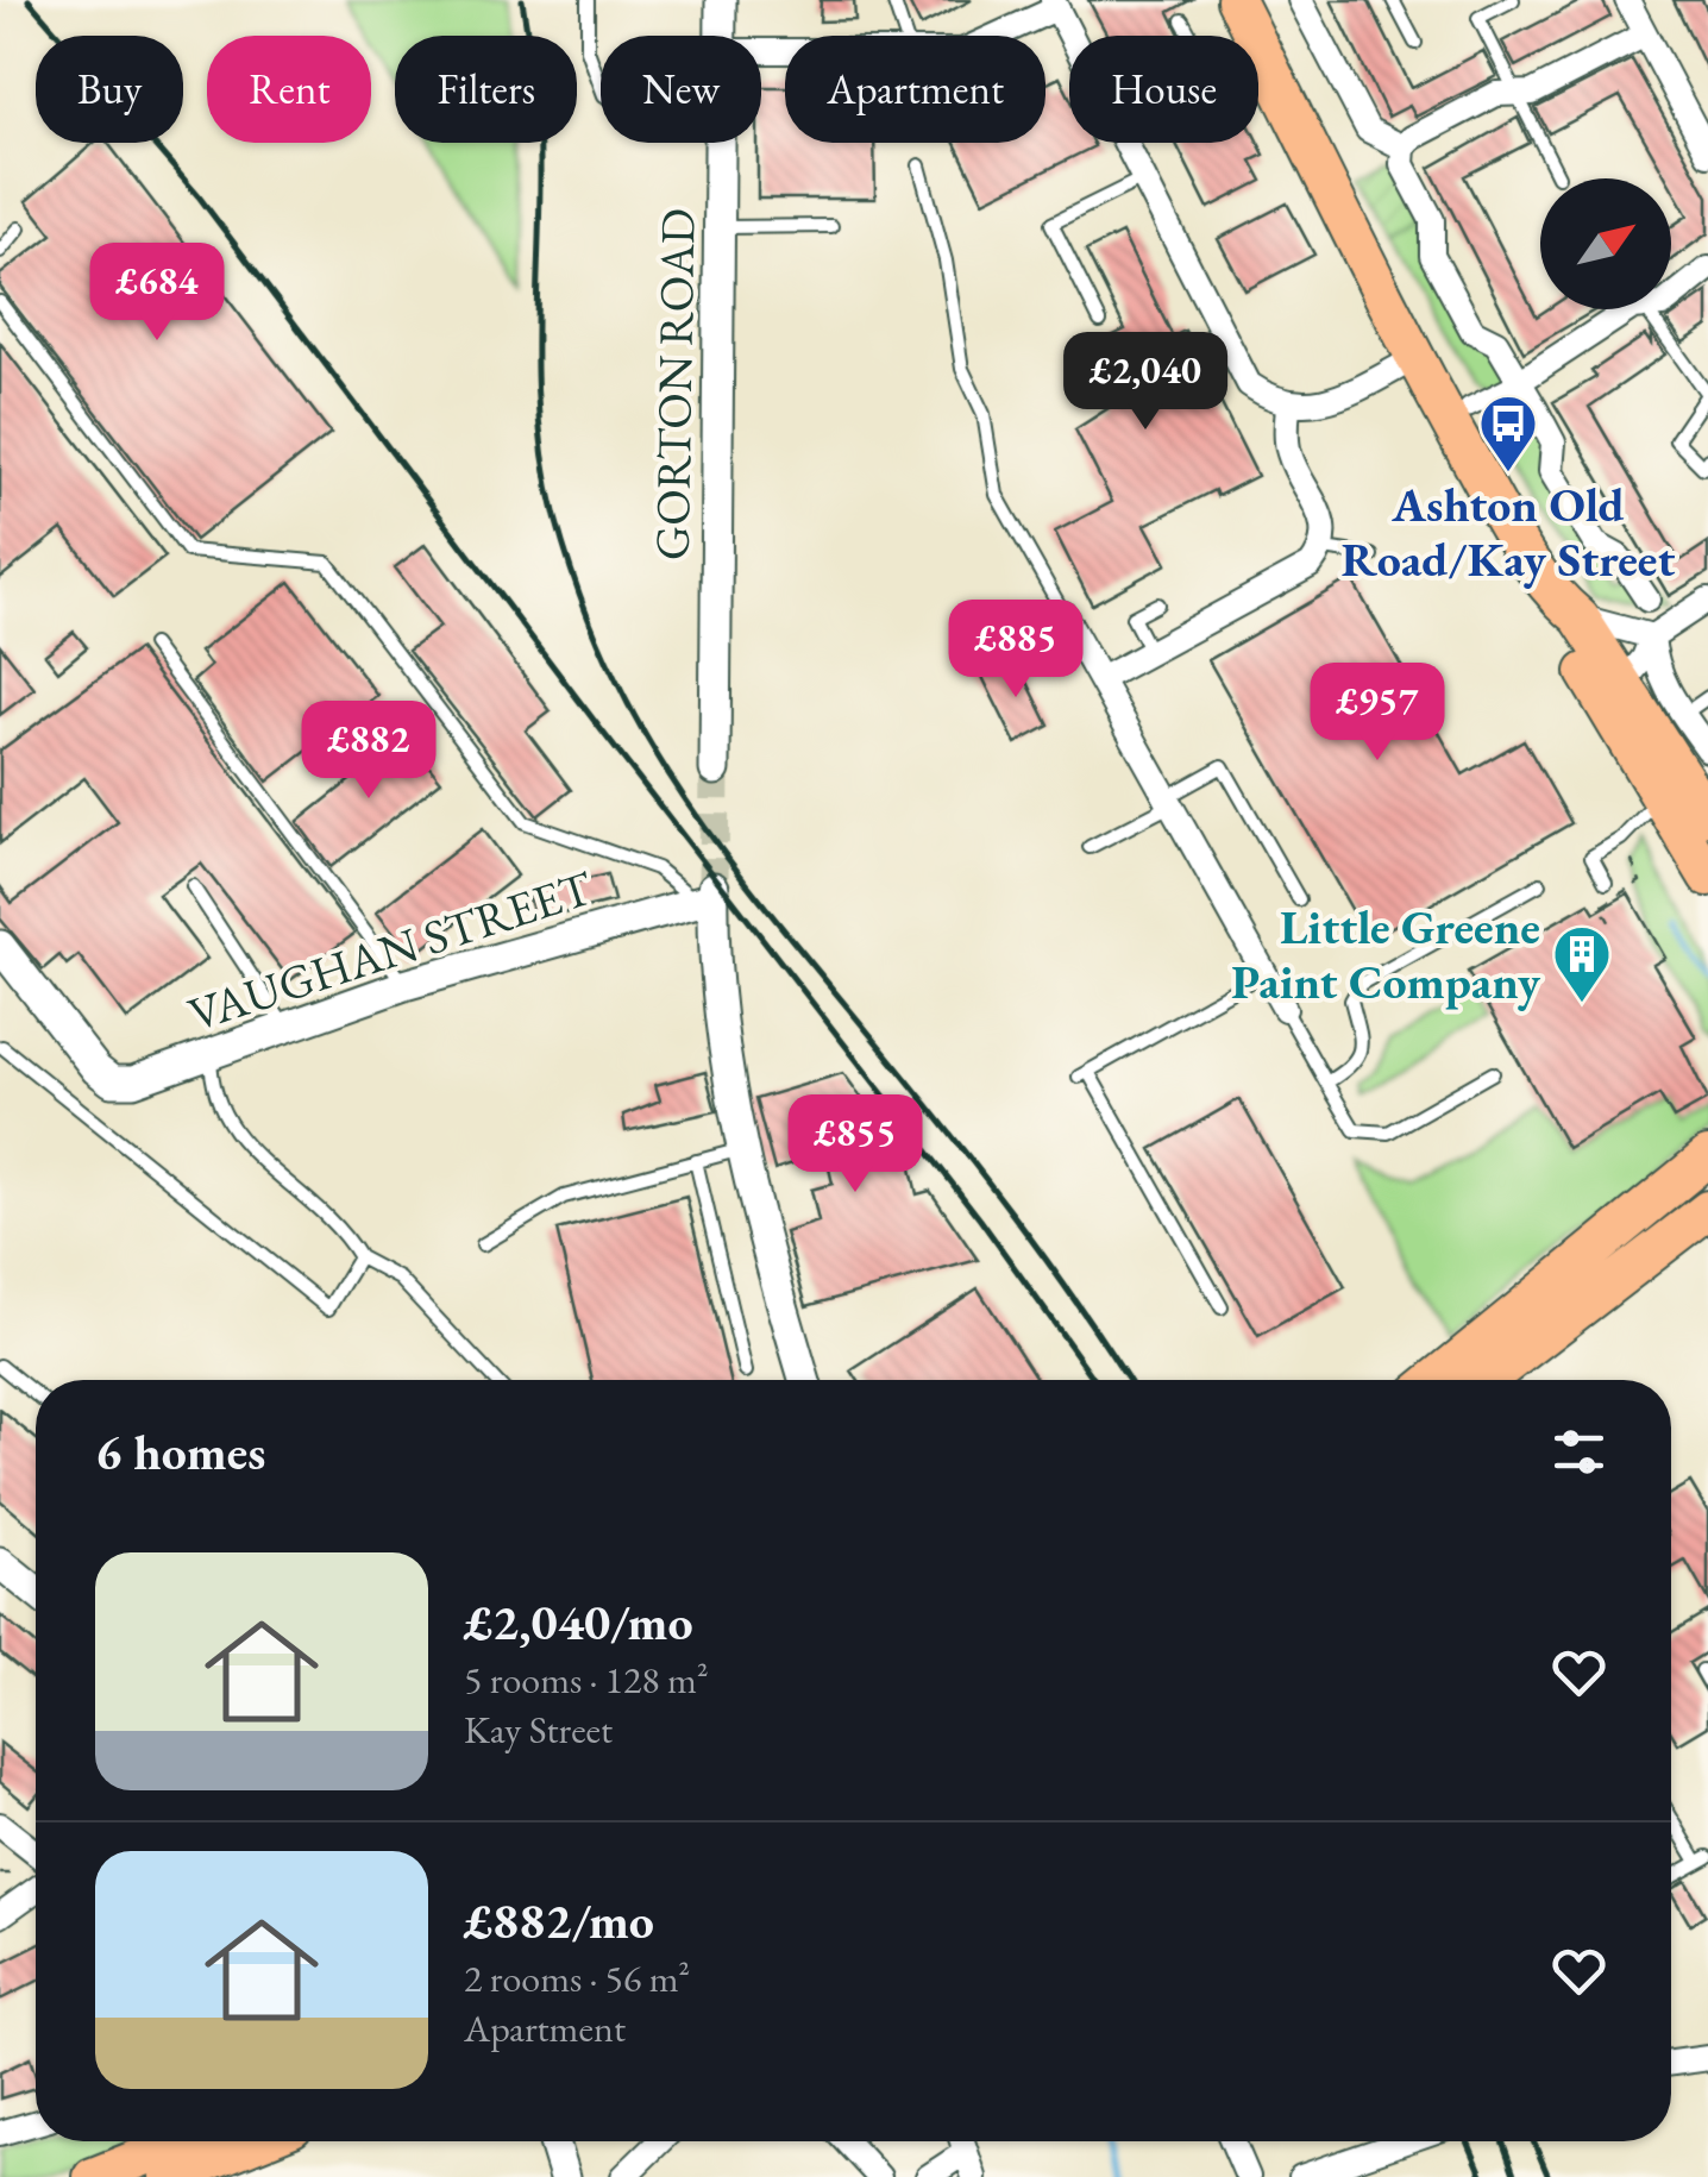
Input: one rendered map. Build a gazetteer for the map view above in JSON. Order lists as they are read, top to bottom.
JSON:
{
  "streets": {
    "street": ["GORTON ROAD", "VAUGHAN STREET"]
  },
  "places": {
    "bus stop": ["Ashton Old Road/Kay Street"],
    "building": ["Little Greene Paint Company"]
  },
  "north": "top right",
  "page": {
    "chip": [
      "Buy",
      "Rent",
      "Filters",
      "New",
      "Apartment",
      "House"
    ],
    "price": [
      "£684",
      "£2,040",
      "£885",
      "£957",
      "£882",
      "£855"
    ],
    "heading": "6 homes",
    "list": [
      {
        "name": "£2,040/mo",
        "note": "5 rooms · 128 m² · Kay Street"
      },
      {
        "name": "£882/mo",
        "note": "2 rooms · 56 m² · Apartment"
      }
    ]
  }
}
